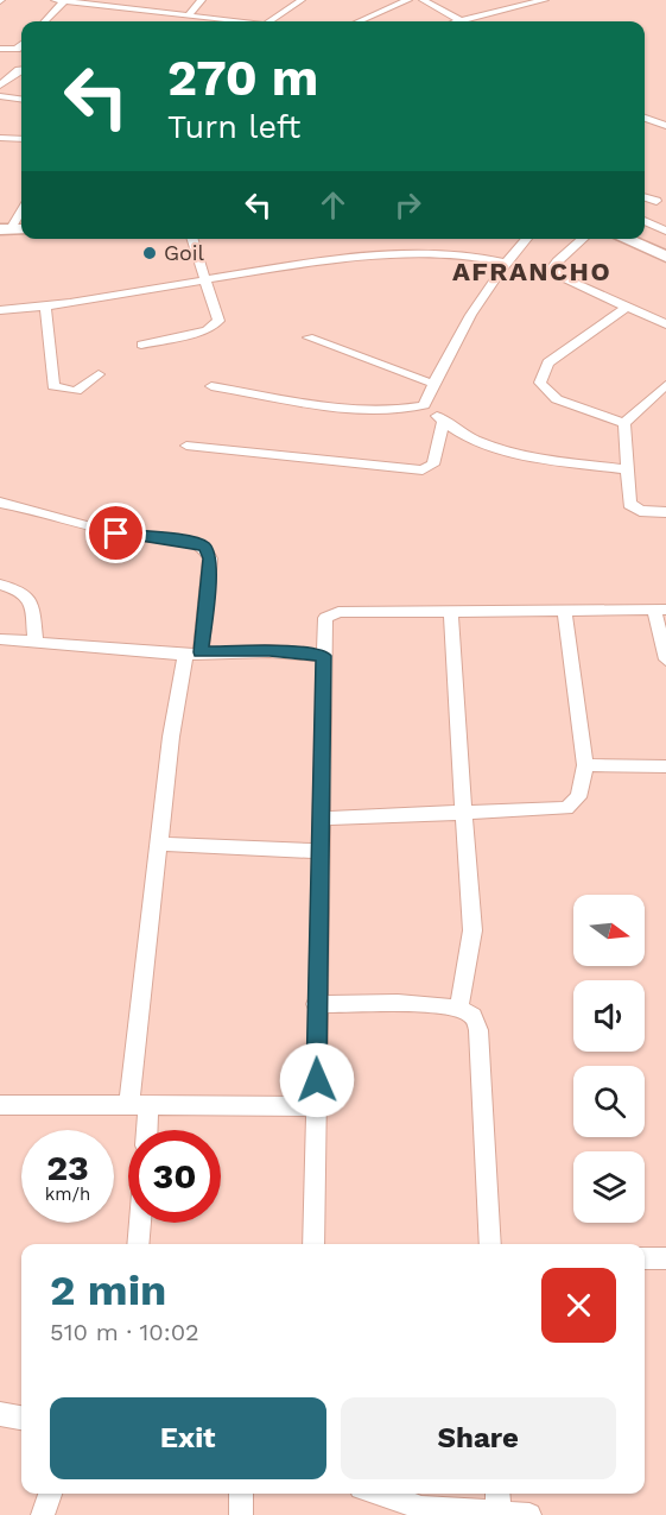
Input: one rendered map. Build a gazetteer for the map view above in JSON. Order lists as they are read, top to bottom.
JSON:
{
  "districts": ["AFRANCHO"],
  "places": ["Goil"],
  "north": "right",
  "page": {
    "turn": ["270 m", "Turn left"],
    "speed": "23 km/h",
    "limit": "30",
    "heading": ["2 min", "510 m · 10:02"],
    "buttons": ["Exit", "Share"]
  }
}
